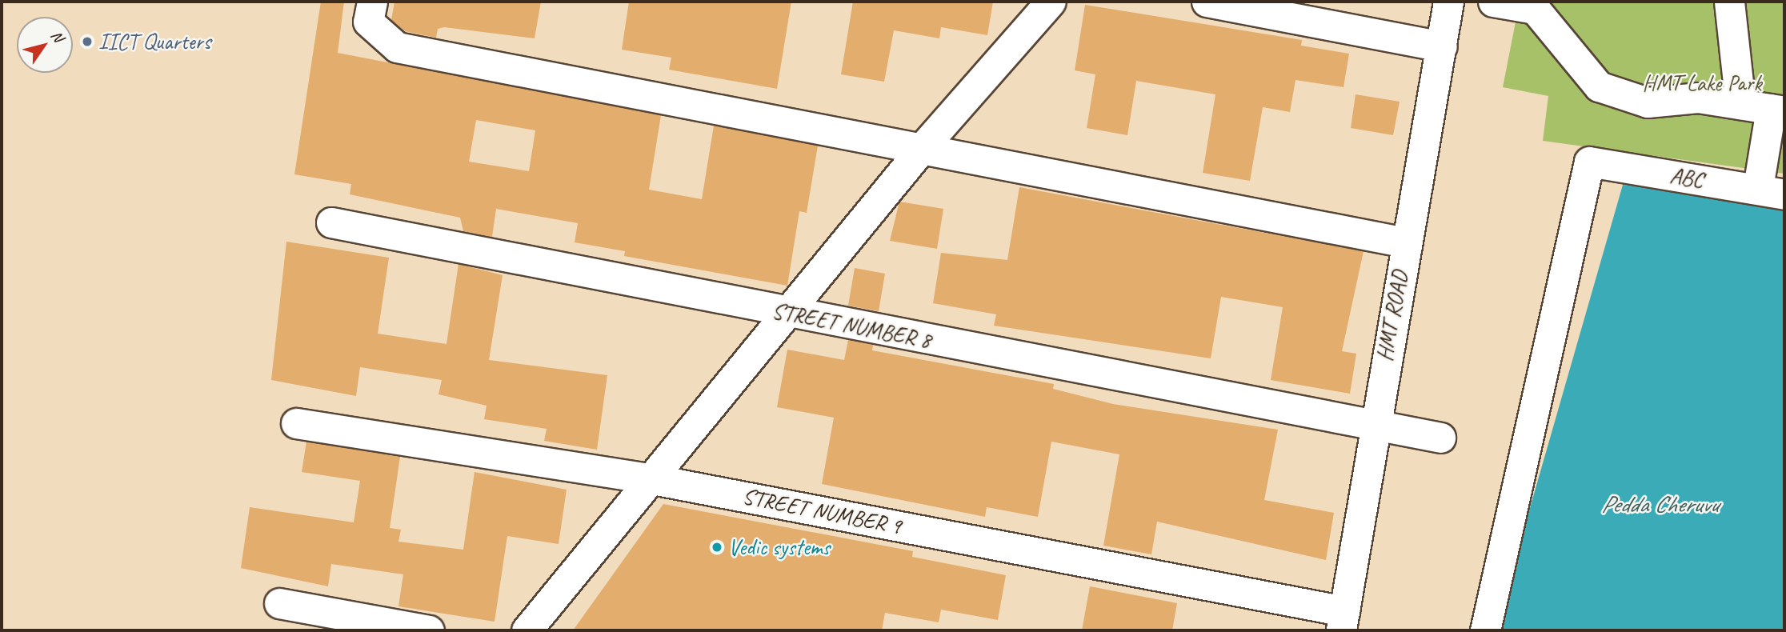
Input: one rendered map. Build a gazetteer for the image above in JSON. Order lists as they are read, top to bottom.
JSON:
{
  "streets": {
    "street": [
      "ABC",
      "HMT ROAD",
      "STREET NUMBER 8",
      "STREET NUMBER 9"
    ]
  },
  "crossings": [
    ["HMT ROAD", "STREET NUMBER 8"],
    ["HMT ROAD", "STREET NUMBER 9"]
  ],
  "water": ["Pedda Cheruvu"],
  "parks": ["HMT Lake Park"],
  "places": ["IICT Quarters", "Vedic systems"],
  "north": "top right"
}
